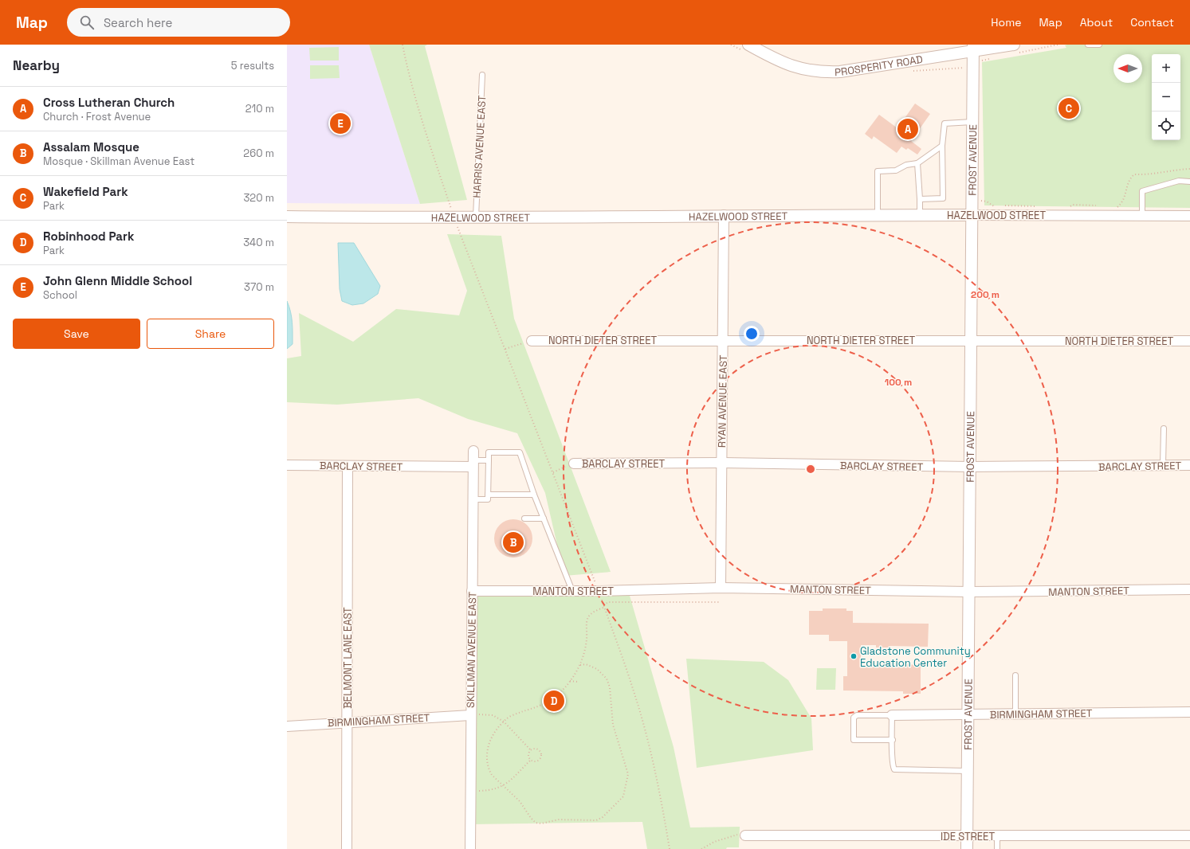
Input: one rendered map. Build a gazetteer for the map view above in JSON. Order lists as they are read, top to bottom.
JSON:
{
  "streets": {
    "street": [
      "PROSPERITY ROAD",
      "FROST AVENUE",
      "HAZELWOOD STREET",
      "NORTH DIETER STREET",
      "RYAN AVENUE EAST",
      "BARCLAY STREET",
      "MANTON STREET",
      "SKILLMAN AVENUE EAST",
      "BELMONT LANE EAST",
      "BIRMINGHAM STREET",
      "IDE STREET"
    ],
    "lane": ["HARRIS AVENUE EAST"]
  },
  "crossings": [
    ["PROSPERITY ROAD", "FROST AVENUE"],
    ["HARRIS AVENUE EAST", "HAZELWOOD STREET"],
    ["FROST AVENUE", "HAZELWOOD STREET"],
    ["FROST AVENUE", "NORTH DIETER STREET"],
    ["FROST AVENUE", "BARCLAY STREET"],
    ["FROST AVENUE", "MANTON STREET"],
    ["FROST AVENUE", "BIRMINGHAM STREET"],
    ["FROST AVENUE", "IDE STREET"],
    ["HAZELWOOD STREET", "RYAN AVENUE EAST"],
    ["NORTH DIETER STREET", "RYAN AVENUE EAST"],
    ["RYAN AVENUE EAST", "BARCLAY STREET"],
    ["RYAN AVENUE EAST", "MANTON STREET"],
    ["BARCLAY STREET", "SKILLMAN AVENUE EAST"],
    ["BARCLAY STREET", "BELMONT LANE EAST"],
    ["MANTON STREET", "SKILLMAN AVENUE EAST"],
    ["SKILLMAN AVENUE EAST", "BIRMINGHAM STREET"],
    ["BELMONT LANE EAST", "BIRMINGHAM STREET"]
  ],
  "places": ["Gladstone Community Education Center"],
  "north": "left",
  "page": {
    "header": "Map",
    "search": "Search here",
    "nav": [
      "Home",
      "Map",
      "About",
      "Contact"
    ],
    "heading": ["Nearby", "5 results"],
    "map_buttons": ["+", "−"],
    "list": [
      {
        "mark": "A",
        "name": "Cross Lutheran Church",
        "note": "Church · Frost Avenue",
        "value": "210 m"
      },
      {
        "mark": "B",
        "name": "Assalam Mosque",
        "note": "Mosque · Skillman Avenue East",
        "value": "260 m"
      },
      {
        "mark": "C",
        "name": "Wakefield Park",
        "note": "Park",
        "value": "320 m"
      },
      {
        "mark": "D",
        "name": "Robinhood Park",
        "note": "Park",
        "value": "340 m"
      },
      {
        "mark": "E",
        "name": "John Glenn Middle School",
        "note": "School",
        "value": "370 m"
      }
    ],
    "pins": [
      "C",
      "E",
      "A",
      "B",
      "D"
    ],
    "buttons": ["Save", "Share"]
  },
  "rings": ["200 m", "100 m"]
}
